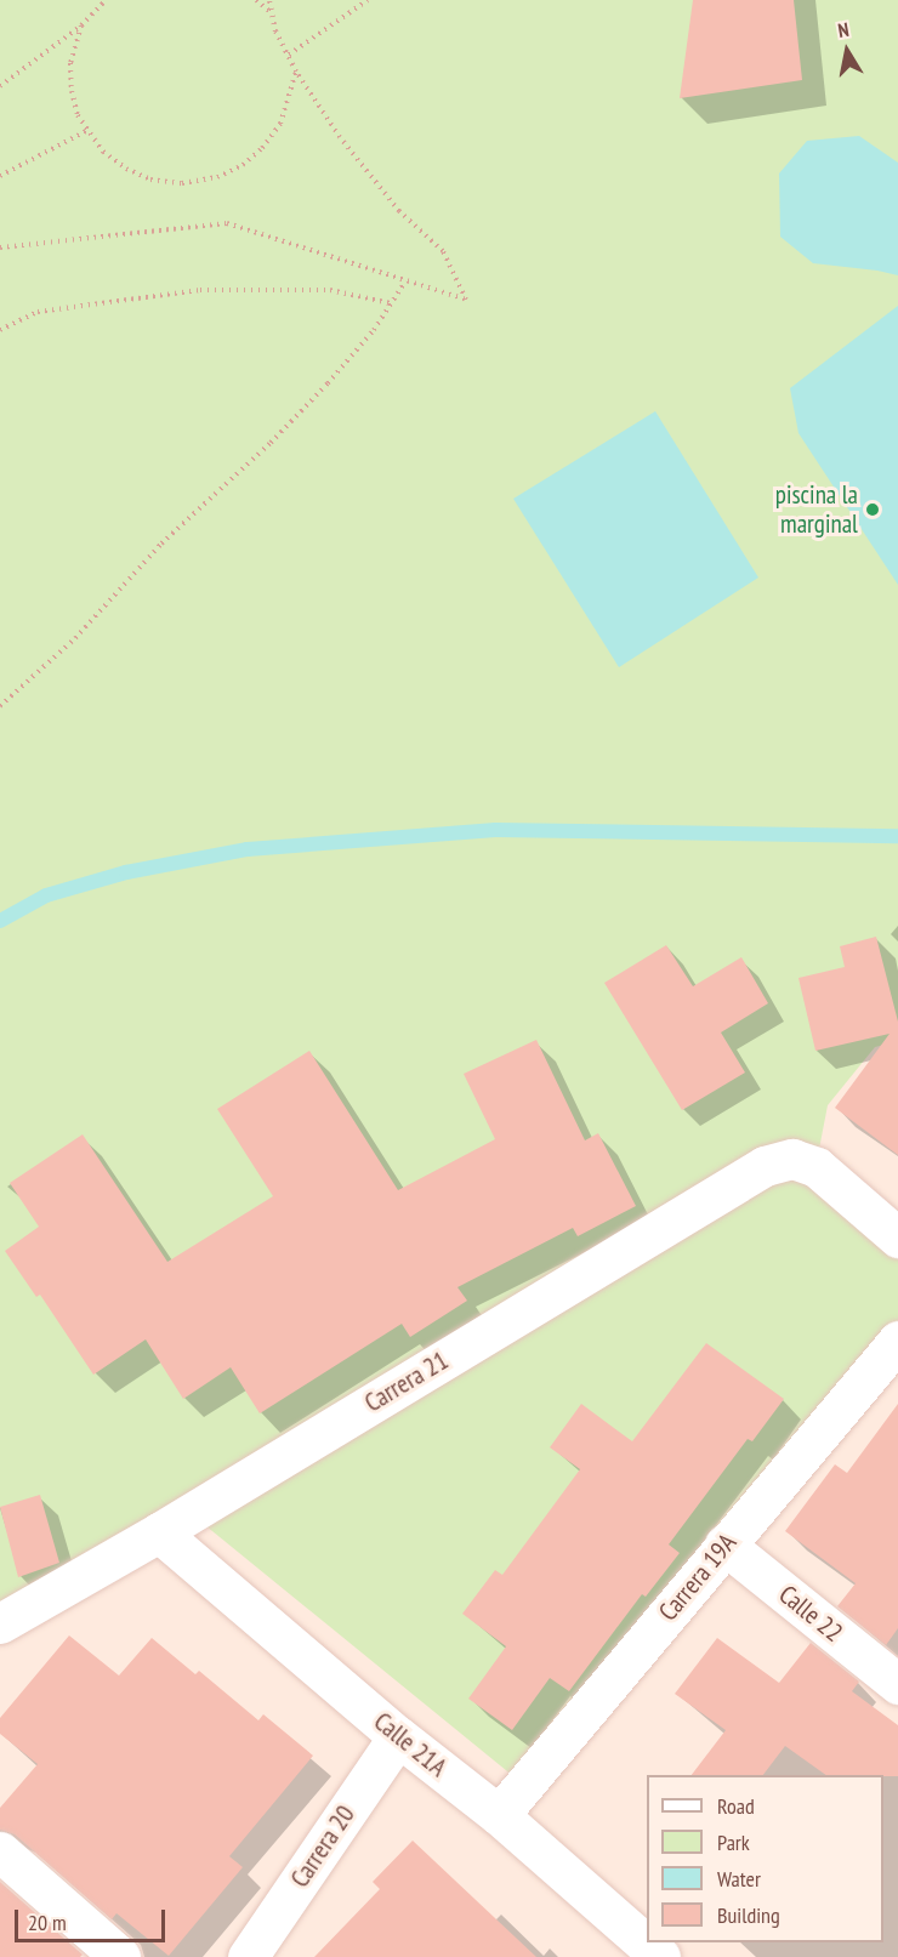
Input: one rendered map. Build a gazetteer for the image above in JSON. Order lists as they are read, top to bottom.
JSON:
{
  "streets": {
    "street": [
      "Carrera 21",
      "Carrera 19A",
      "Calle 22",
      "Calle 21A",
      "Carrera 20"
    ]
  },
  "crossings": [
    ["Carrera 21", "Calle 21A"],
    ["Carrera 19A", "Calle 22"],
    ["Carrera 19A", "Calle 21A"],
    ["Calle 21A", "Carrera 20"]
  ],
  "places": ["piscina la marginal"],
  "legend": [
    "Road",
    "Park",
    "Water",
    "Building"
  ],
  "scale_bar": "20 m",
  "north": "top"
}
